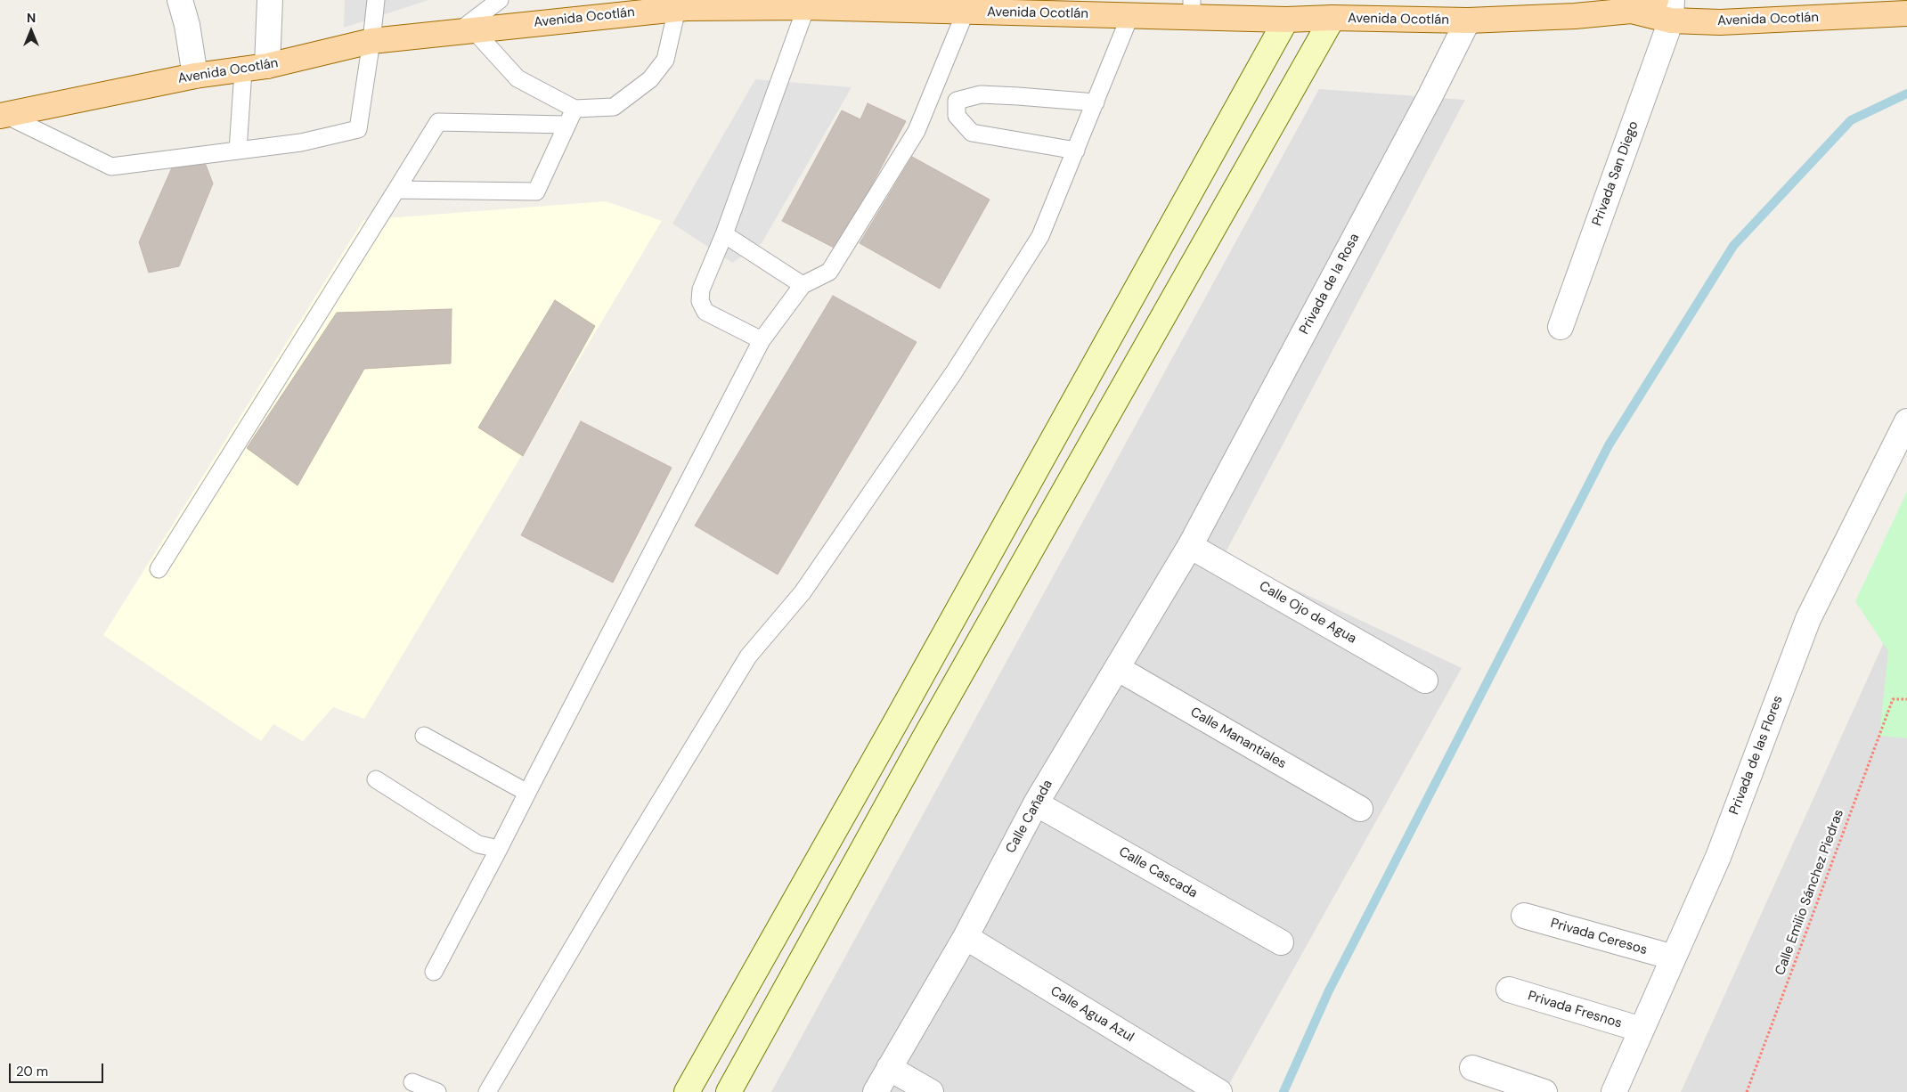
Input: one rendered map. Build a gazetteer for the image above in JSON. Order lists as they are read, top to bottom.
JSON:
{
  "streets": {
    "main road": ["Avenida Ocotlán"],
    "street": [
      "Privada San Diego",
      "Privada de la Rosa",
      "Calle Ojo de Agua",
      "Calle Manantiales",
      "Privada de las Flores",
      "Calle Cañada",
      "Calle Cascada",
      "Privada Ceresos",
      "Privada Fresnos",
      "Calle Agua Azul"
    ],
    "path": ["Calle Emilio Sánchez Piedras"]
  },
  "crossings": [
    ["Avenida Ocotlán", "Privada San Diego"],
    ["Avenida Ocotlán", "Privada de la Rosa"],
    ["Privada de la Rosa", "Calle Ojo de Agua"],
    ["Privada de la Rosa", "Calle Cañada"],
    ["Calle Ojo de Agua", "Calle Cañada"],
    ["Calle Manantiales", "Calle Cañada"],
    ["Privada de las Flores", "Privada Ceresos"],
    ["Privada de las Flores", "Privada Fresnos"],
    ["Calle Cañada", "Calle Cascada"],
    ["Calle Cañada", "Calle Agua Azul"]
  ],
  "scale_bar": "20 m",
  "north": "top"
}
